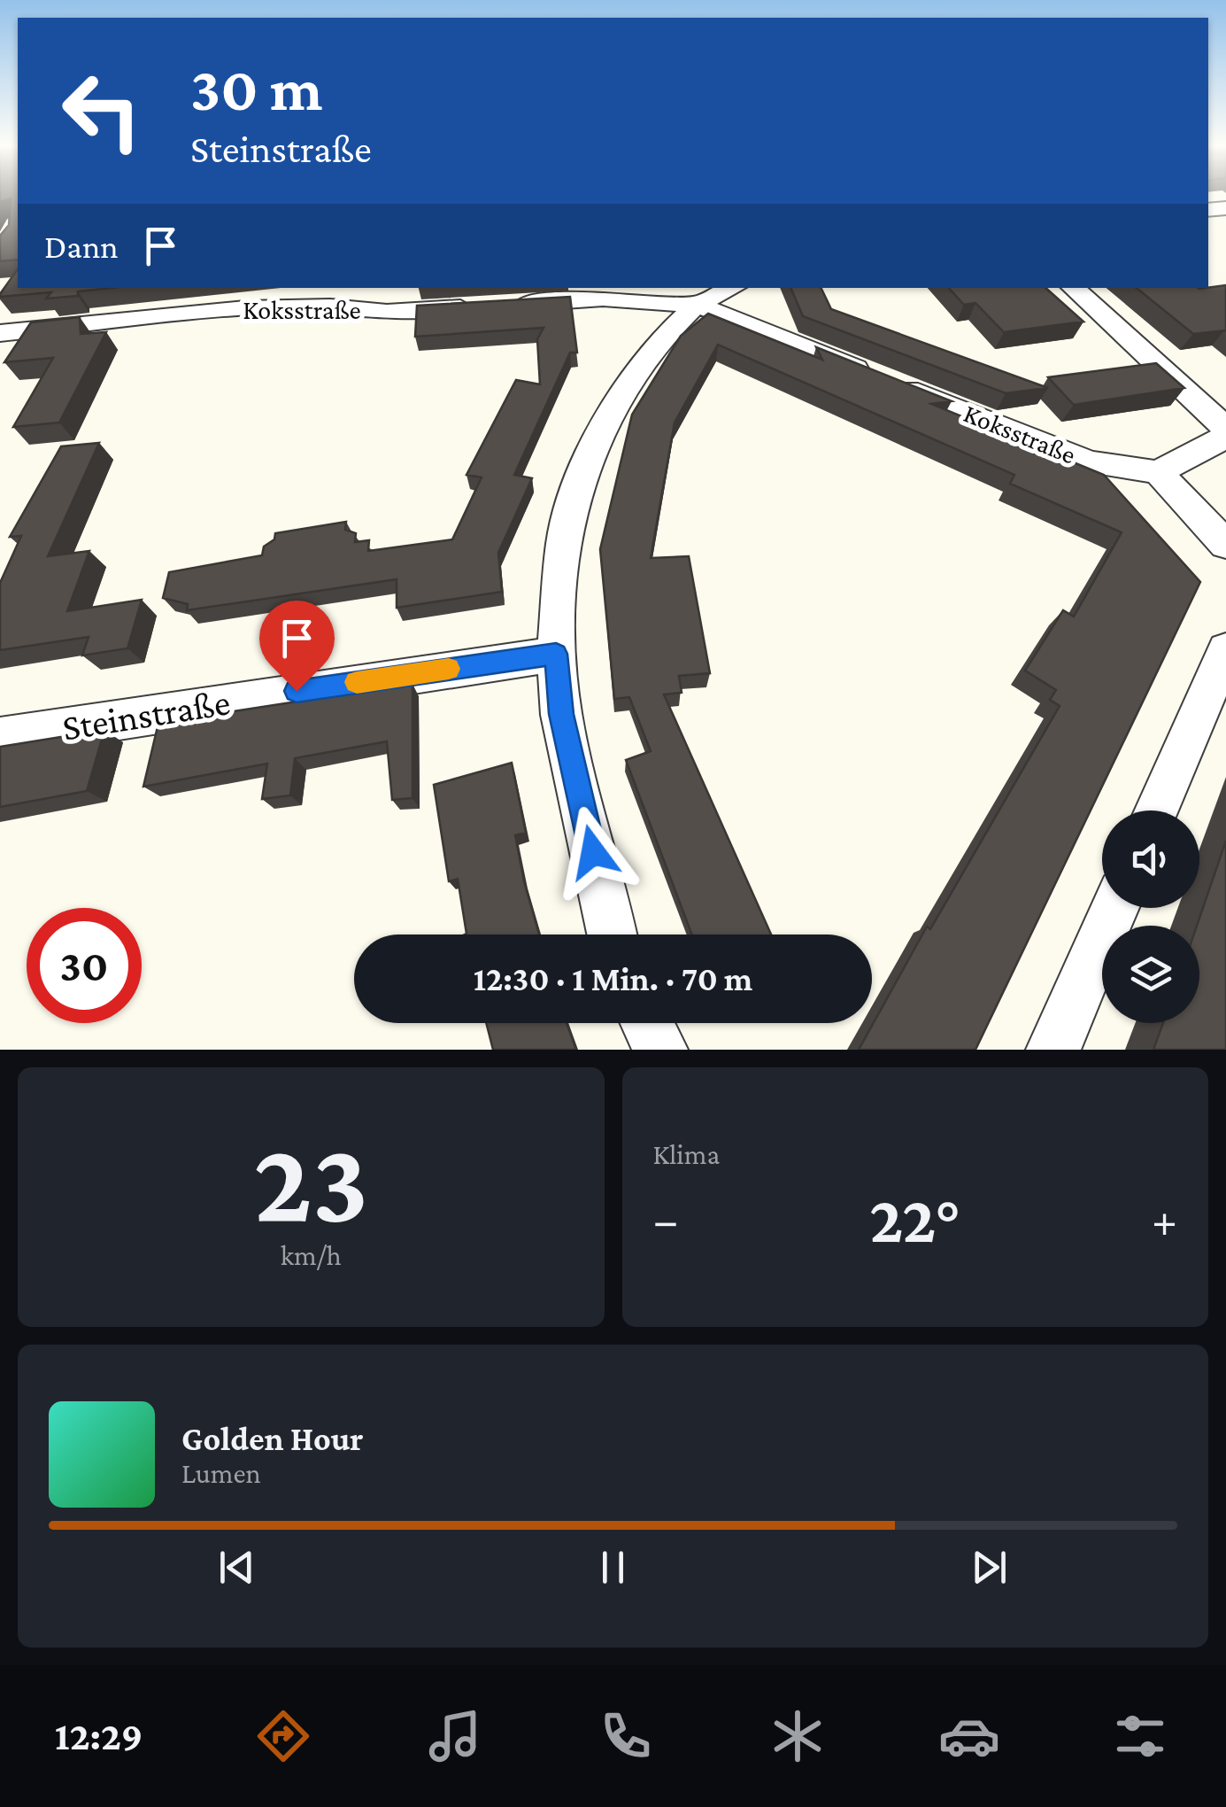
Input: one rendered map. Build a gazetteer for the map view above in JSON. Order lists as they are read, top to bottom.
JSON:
{
  "streets": {
    "street": ["Koksstraße", "Steinstraße"]
  },
  "page": {
    "turn": ["30 m", "Steinstraße"],
    "then": "Dann",
    "limit": "30",
    "trip": "12:30 · 1 Min. · 70 m",
    "tile": [
      ["23", "km/h"],
      "Klima"
    ],
    "heat": ["−", "22°", "+"],
    "song": ["Golden Hour", "Lumen"],
    "tabs": "12:29"
  }
}
